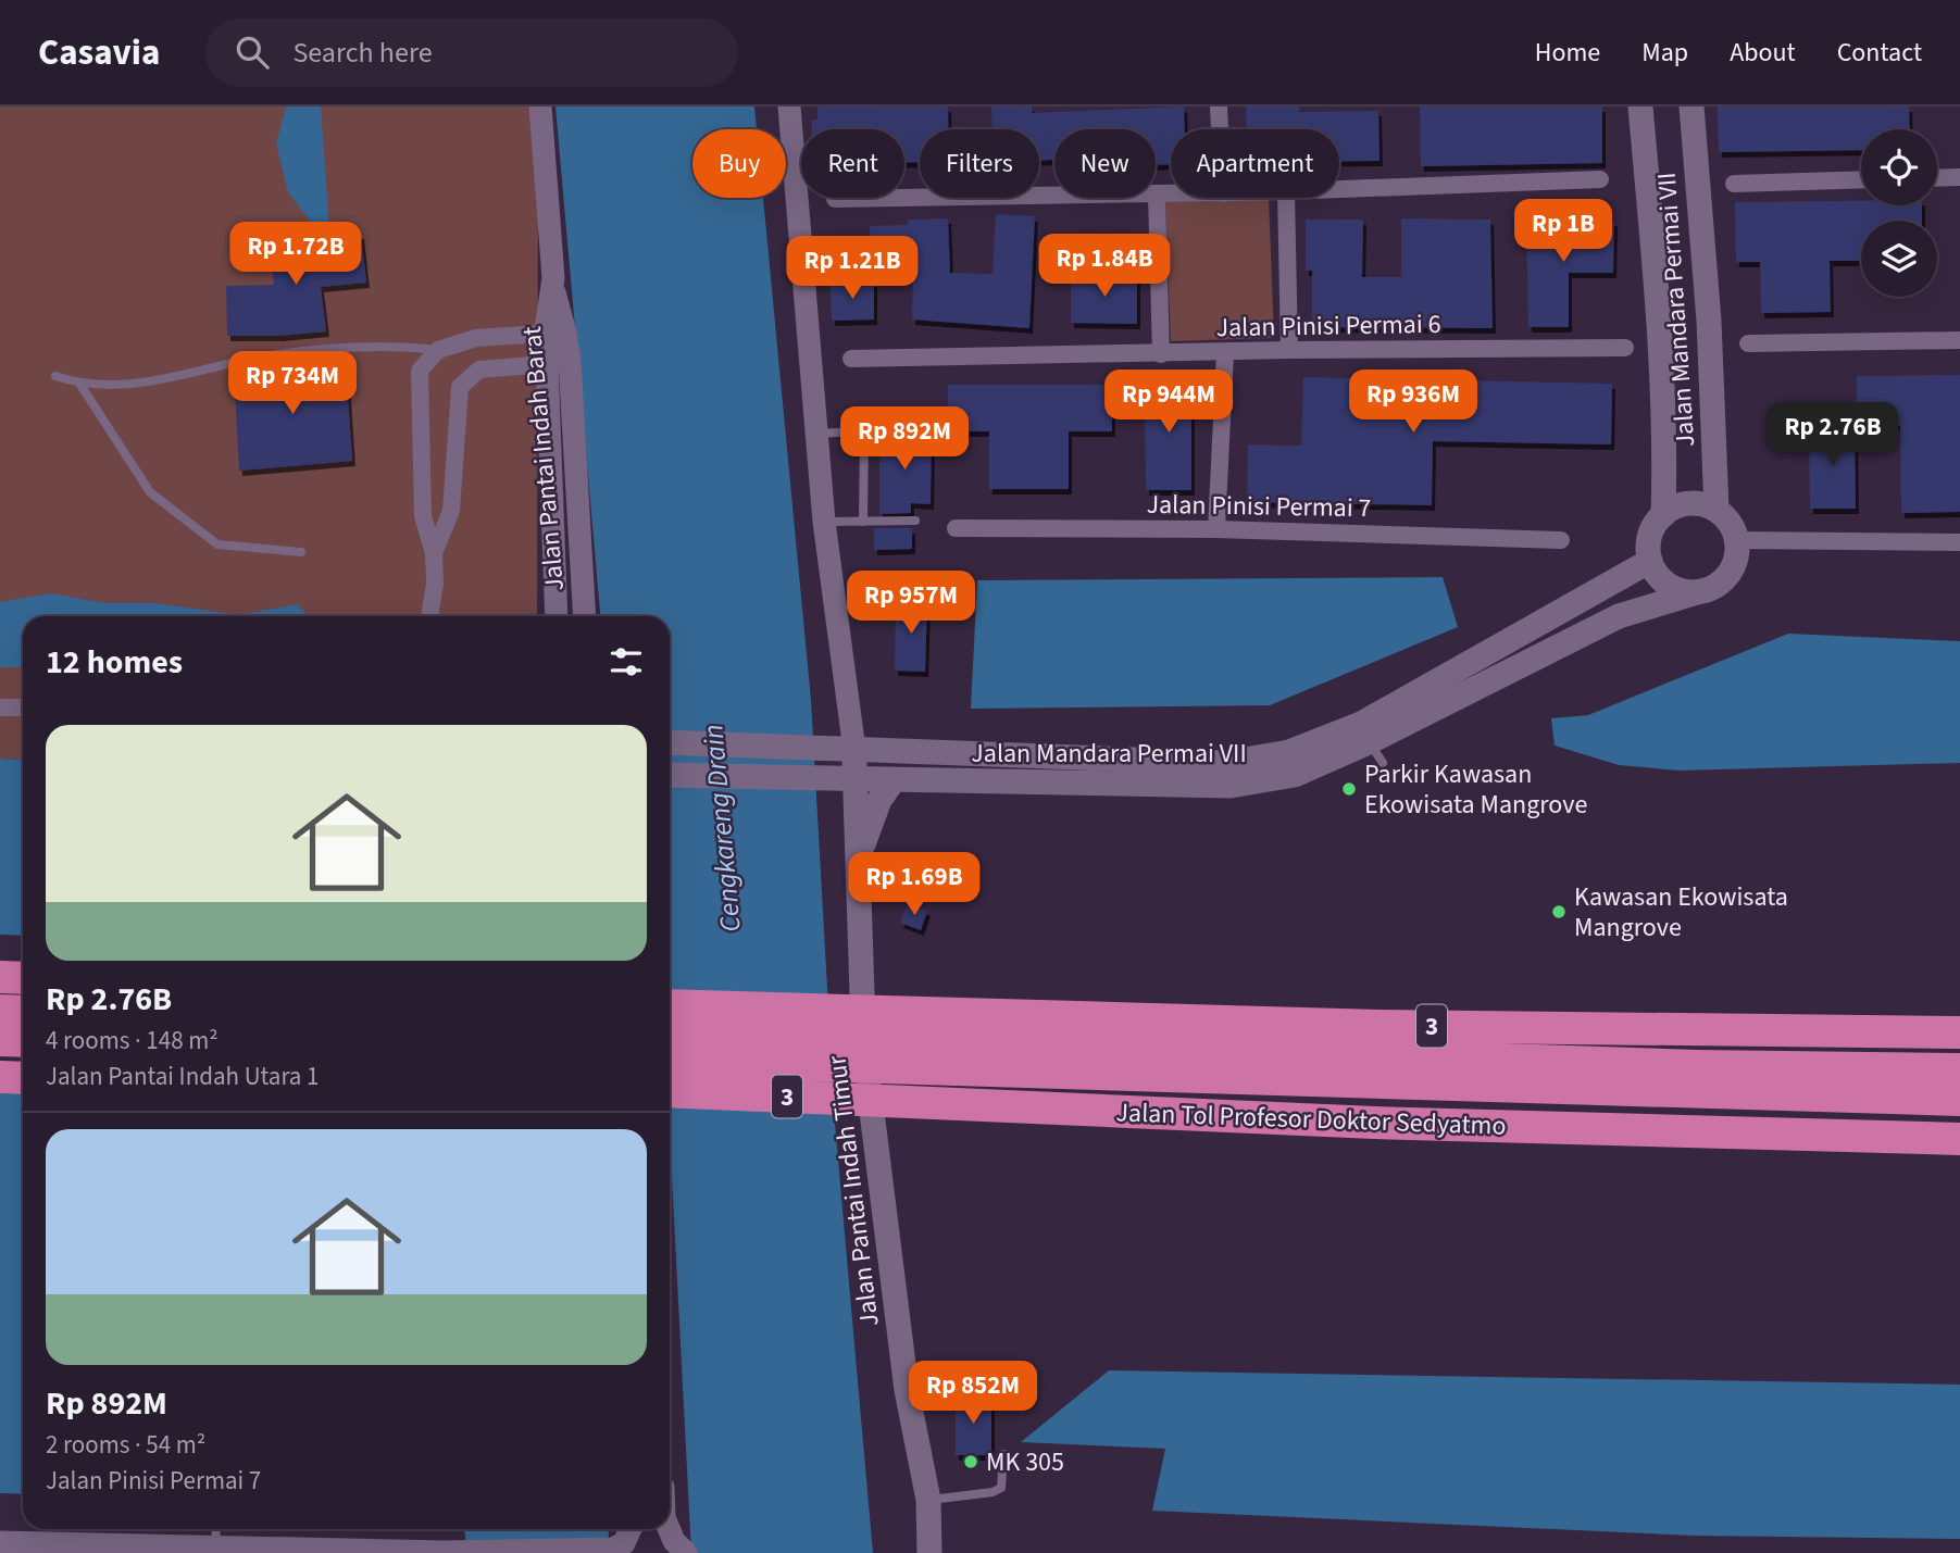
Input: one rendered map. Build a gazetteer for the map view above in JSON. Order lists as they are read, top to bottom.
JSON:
{
  "streets": {
    "highway": ["3", "Jalan Tol Profesor Doktor Sedyatmo"],
    "main road": ["Jalan Mandara Permai VII", "Jalan Pantai Indah Timur"],
    "street": ["Jalan Pinisi Permai 6", "Jalan Pantai Indah Barat", "Jalan Pinisi Permai 7"]
  },
  "crossings": [
    ["Jalan Mandara Permai VII", "Jalan Pantai Indah Timur"]
  ],
  "water": ["Cengkareng Drain"],
  "places": ["Parkir Kawasan Ekowisata Mangrove", "Kawasan Ekowisata Mangrove", "MK 305"],
  "page": {
    "header": "Casavia",
    "search": "Search here",
    "nav": [
      "Home",
      "Map",
      "About",
      "Contact"
    ],
    "chip": [
      "Buy",
      "Rent",
      "Filters",
      "New",
      "Apartment"
    ],
    "price": [
      "Rp 1B",
      "Rp 1.72B",
      "Rp 1.84B",
      "Rp 1.21B",
      "Rp 734M",
      "Rp 944M",
      "Rp 936M",
      "Rp 2.76B",
      "Rp 892M",
      "Rp 957M",
      "Rp 1.69B",
      "Rp 852M"
    ],
    "heading": "12 homes",
    "list": [
      {
        "name": "Rp 2.76B",
        "note": "4 rooms · 148 m² · Jalan Pantai Indah Utara 1"
      },
      {
        "name": "Rp 892M",
        "note": "2 rooms · 54 m² · Jalan Pinisi Permai 7"
      }
    ]
  }
}
